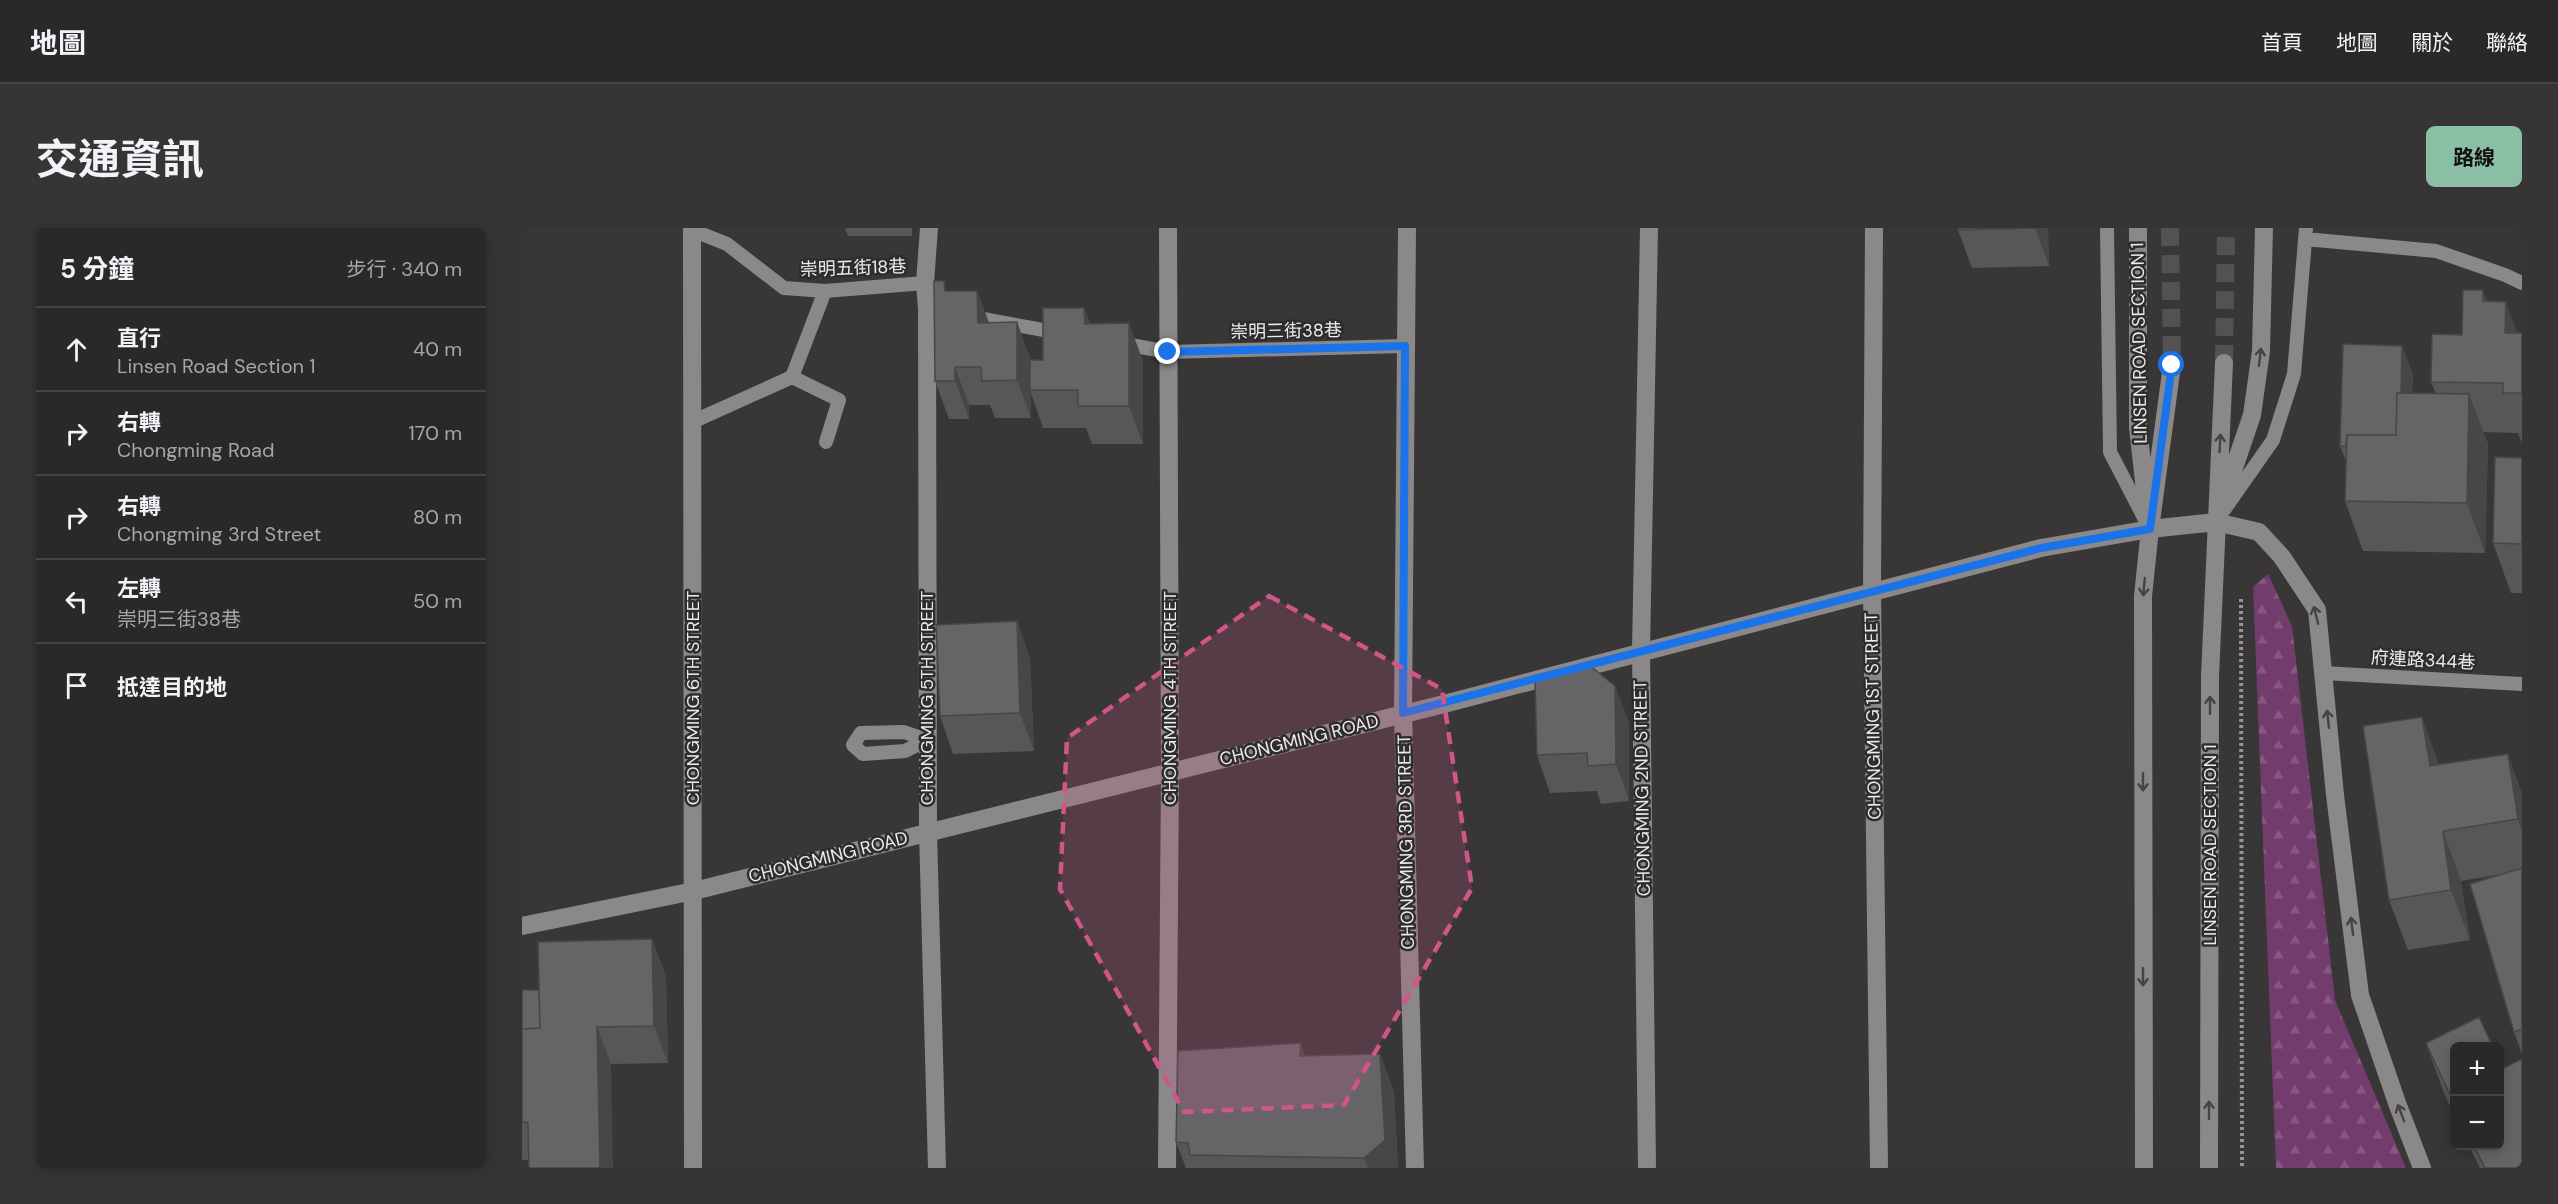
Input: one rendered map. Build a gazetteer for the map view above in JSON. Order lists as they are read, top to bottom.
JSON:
{
  "streets": {
    "street": [
      "LINSEN ROAD SECTION 1",
      "CHONGMING 6TH STREET",
      "CHONGMING 5TH STREET",
      "CHONGMING 4TH STREET",
      "CHONGMING 1ST STREET",
      "CHONGMING ROAD",
      "CHONGMING 2ND STREET",
      "CHONGMING 3RD STREET"
    ],
    "lane": ["崇明五街18巷", "崇明三街38巷", "府連路344巷"]
  },
  "crossings": [
    ["崇明五街18巷", "CHONGMING 6TH STREET"],
    ["崇明五街18巷", "CHONGMING 5TH STREET"],
    ["崇明三街38巷", "CHONGMING 4TH STREET"],
    ["崇明三街38巷", "CHONGMING 3RD STREET"],
    ["LINSEN ROAD SECTION 1", "CHONGMING ROAD"],
    ["府連路344巷", "CHONGMING ROAD"],
    ["CHONGMING 6TH STREET", "CHONGMING ROAD"],
    ["CHONGMING 5TH STREET", "CHONGMING ROAD"],
    ["CHONGMING 4TH STREET", "CHONGMING ROAD"],
    ["CHONGMING 1ST STREET", "CHONGMING ROAD"],
    ["CHONGMING ROAD", "CHONGMING 2ND STREET"],
    ["CHONGMING ROAD", "CHONGMING 3RD STREET"]
  ],
  "page": {
    "header": "地圖",
    "nav": [
      "首頁",
      "地圖",
      "關於",
      "聯絡"
    ],
    "title": "交通資訊",
    "buttons": "路線",
    "heading": ["5 分鐘", "步行 · 340 m"],
    "list": [
      ["直行", "Linsen Road Section 1", "40 m"],
      ["右轉", "Chongming Road", "170 m"],
      ["右轉", "Chongming 3rd Street", "80 m"],
      ["左轉", "崇明三街38巷", "50 m"],
      "抵達目的地"
    ],
    "map_buttons": ["+", "−"]
  }
}
